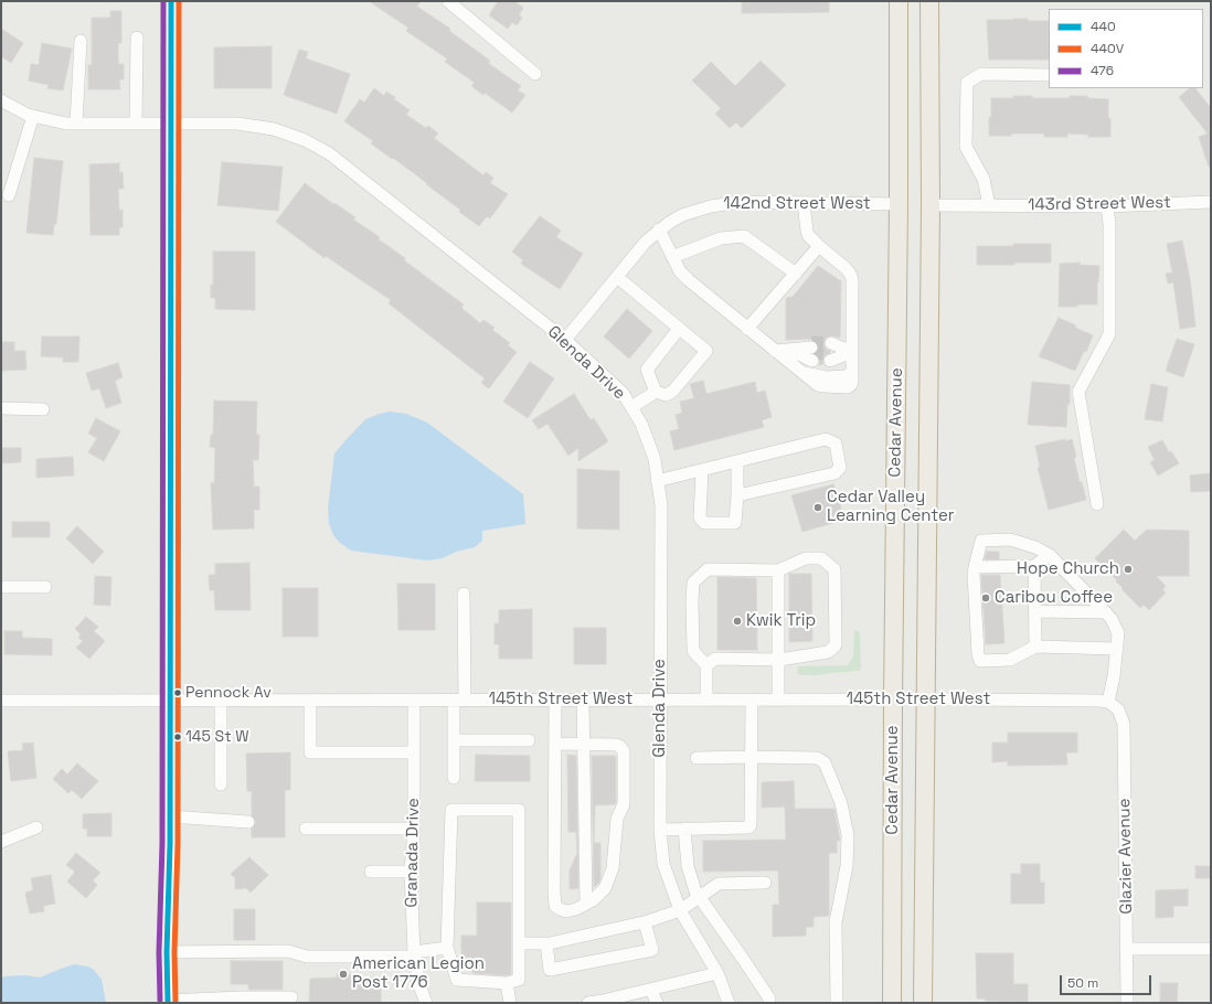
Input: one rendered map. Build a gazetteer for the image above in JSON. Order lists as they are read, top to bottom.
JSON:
{
  "streets": {
    "highway": ["Cedar Avenue"],
    "street": [
      "142nd Street West",
      "143rd Street West",
      "Glenda Drive",
      "145th Street West",
      "Granada Drive",
      "Glazier Avenue"
    ]
  },
  "crossings": [
    ["142nd Street West", "Glenda Drive"],
    ["142nd Street West", "Cedar Avenue"],
    ["143rd Street West", "Cedar Avenue"],
    ["Glenda Drive", "145th Street West"],
    ["Cedar Avenue", "145th Street West"],
    ["145th Street West", "Granada Drive"],
    ["145th Street West", "Glazier Avenue"]
  ],
  "places": [
    "Cedar Valley Learning Center",
    "Hope Church",
    "Caribou Coffee",
    "Kwik Trip",
    "Pennock Av",
    "145 St W",
    "American Legion Post 1776"
  ],
  "lines": ["transit line 440", "transit line 440V", "transit line 476"],
  "legend": ["440", "440V", "476"],
  "scale_bar": "50 m"
}
